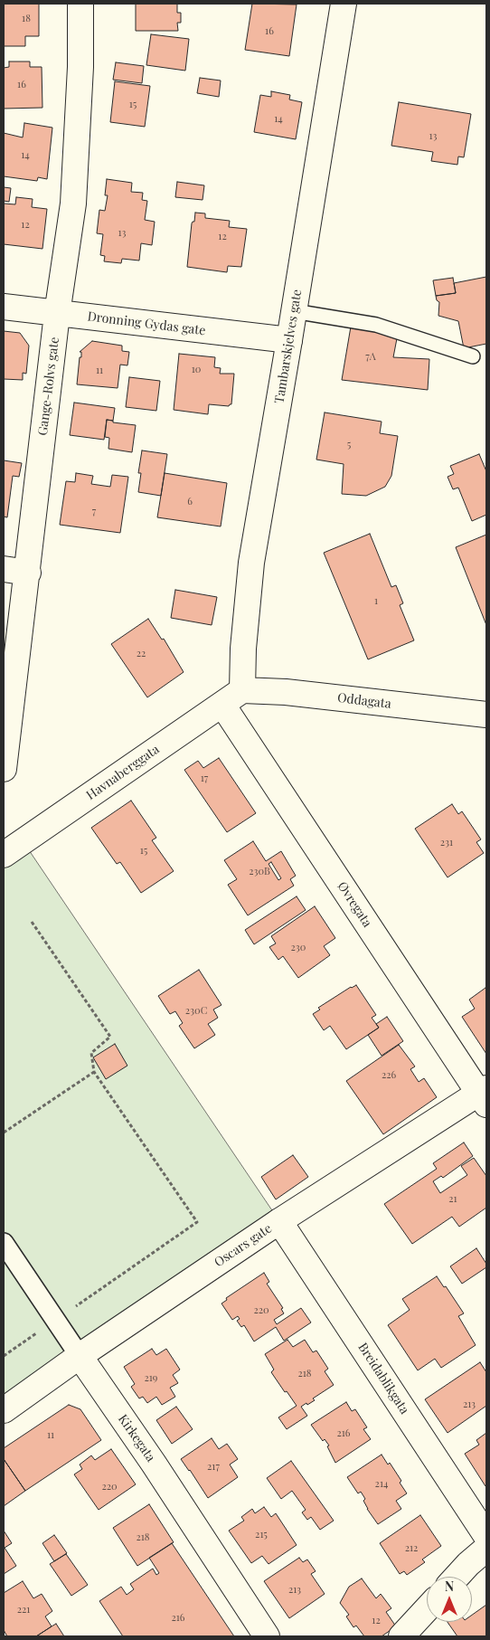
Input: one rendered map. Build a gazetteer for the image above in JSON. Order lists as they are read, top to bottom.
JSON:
{
  "streets": {
    "street": [
      "Dronning Gydas gate",
      "Tambarskjelves gate",
      "Gange-Rolvs gate",
      "Oddagata",
      "Havnaberggata",
      "Øvregata",
      "Oscars gate",
      "Breidablikgata",
      "Kirkegata"
    ]
  },
  "crossings": [
    ["Dronning Gydas gate", "Tambarskjelves gate"],
    ["Dronning Gydas gate", "Gange-Rolvs gate"],
    ["Tambarskjelves gate", "Oddagata"],
    ["Tambarskjelves gate", "Havnaberggata"],
    ["Oddagata", "Havnaberggata"],
    ["Havnaberggata", "Øvregata"],
    ["Øvregata", "Oscars gate"],
    ["Oscars gate", "Breidablikgata"],
    ["Oscars gate", "Kirkegata"]
  ],
  "house_numbers": [
    "18",
    "16",
    "16",
    "15",
    "14",
    "13",
    "14",
    "12",
    "13",
    "12",
    "7A",
    "10",
    "11",
    "5",
    "6",
    "7",
    "1",
    "22",
    "17",
    "231",
    "15",
    "230B",
    "230",
    "230C",
    "226",
    "21",
    "220",
    "218",
    "219",
    "213",
    "216",
    "11",
    "217",
    "214",
    "220",
    "215",
    "218",
    "212",
    "213",
    "221",
    "216",
    "12"
  ],
  "north": "top"
}
